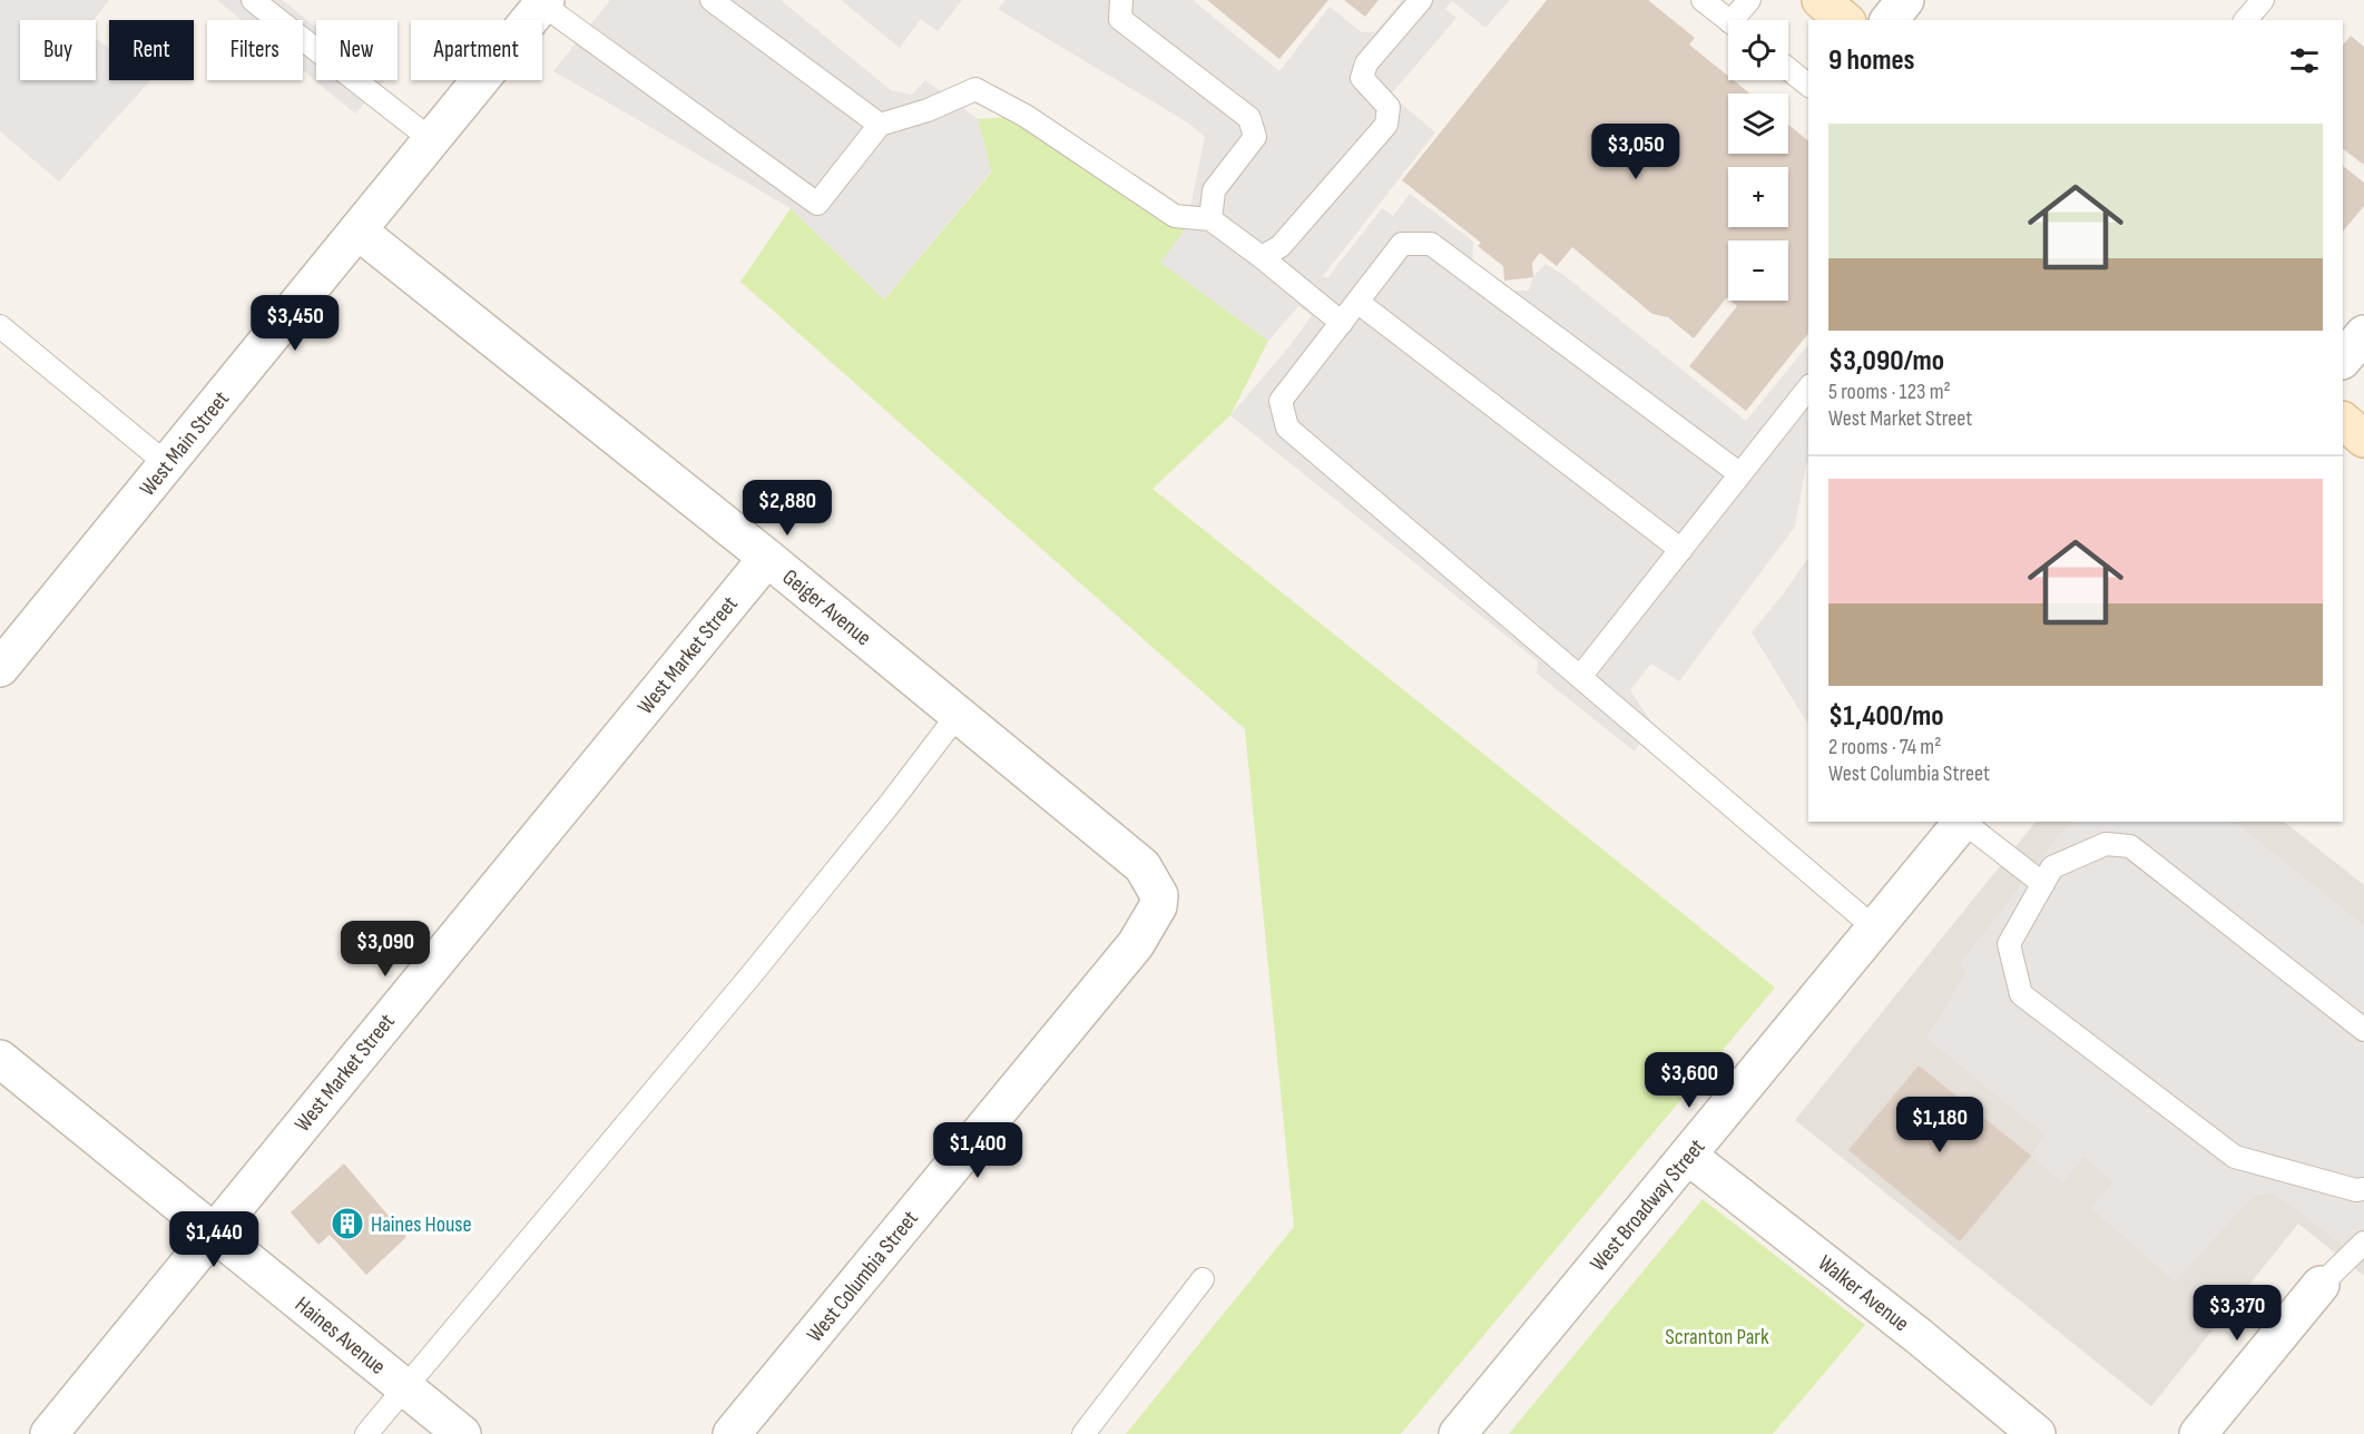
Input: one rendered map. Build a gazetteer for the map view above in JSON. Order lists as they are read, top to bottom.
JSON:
{
  "streets": {
    "street": [
      "West Main Street",
      "Geiger Avenue",
      "West Market Street",
      "West Broadway Street",
      "West Columbia Street",
      "Walker Avenue",
      "Haines Avenue"
    ]
  },
  "crossings": [
    ["West Main Street", "Geiger Avenue"],
    ["Geiger Avenue", "West Market Street"],
    ["Geiger Avenue", "West Columbia Street"],
    ["West Market Street", "Haines Avenue"],
    ["West Broadway Street", "Walker Avenue"]
  ],
  "parks": ["Scranton Park"],
  "places": {
    "building": ["Haines House"]
  },
  "page": {
    "map_buttons": ["+", "−"],
    "chip": [
      "Buy",
      "Rent",
      "Filters",
      "New",
      "Apartment"
    ],
    "heading": "9 homes",
    "list": [
      {
        "name": "$3,090/mo",
        "note": "5 rooms · 123 m² · West Market Street"
      },
      {
        "name": "$1,400/mo",
        "note": "2 rooms · 74 m² · West Columbia Street"
      }
    ],
    "price": [
      "$3,050",
      "$3,450",
      "$2,880",
      "$3,090",
      "$3,600",
      "$1,180",
      "$1,400",
      "$1,440",
      "$3,370"
    ]
  }
}
